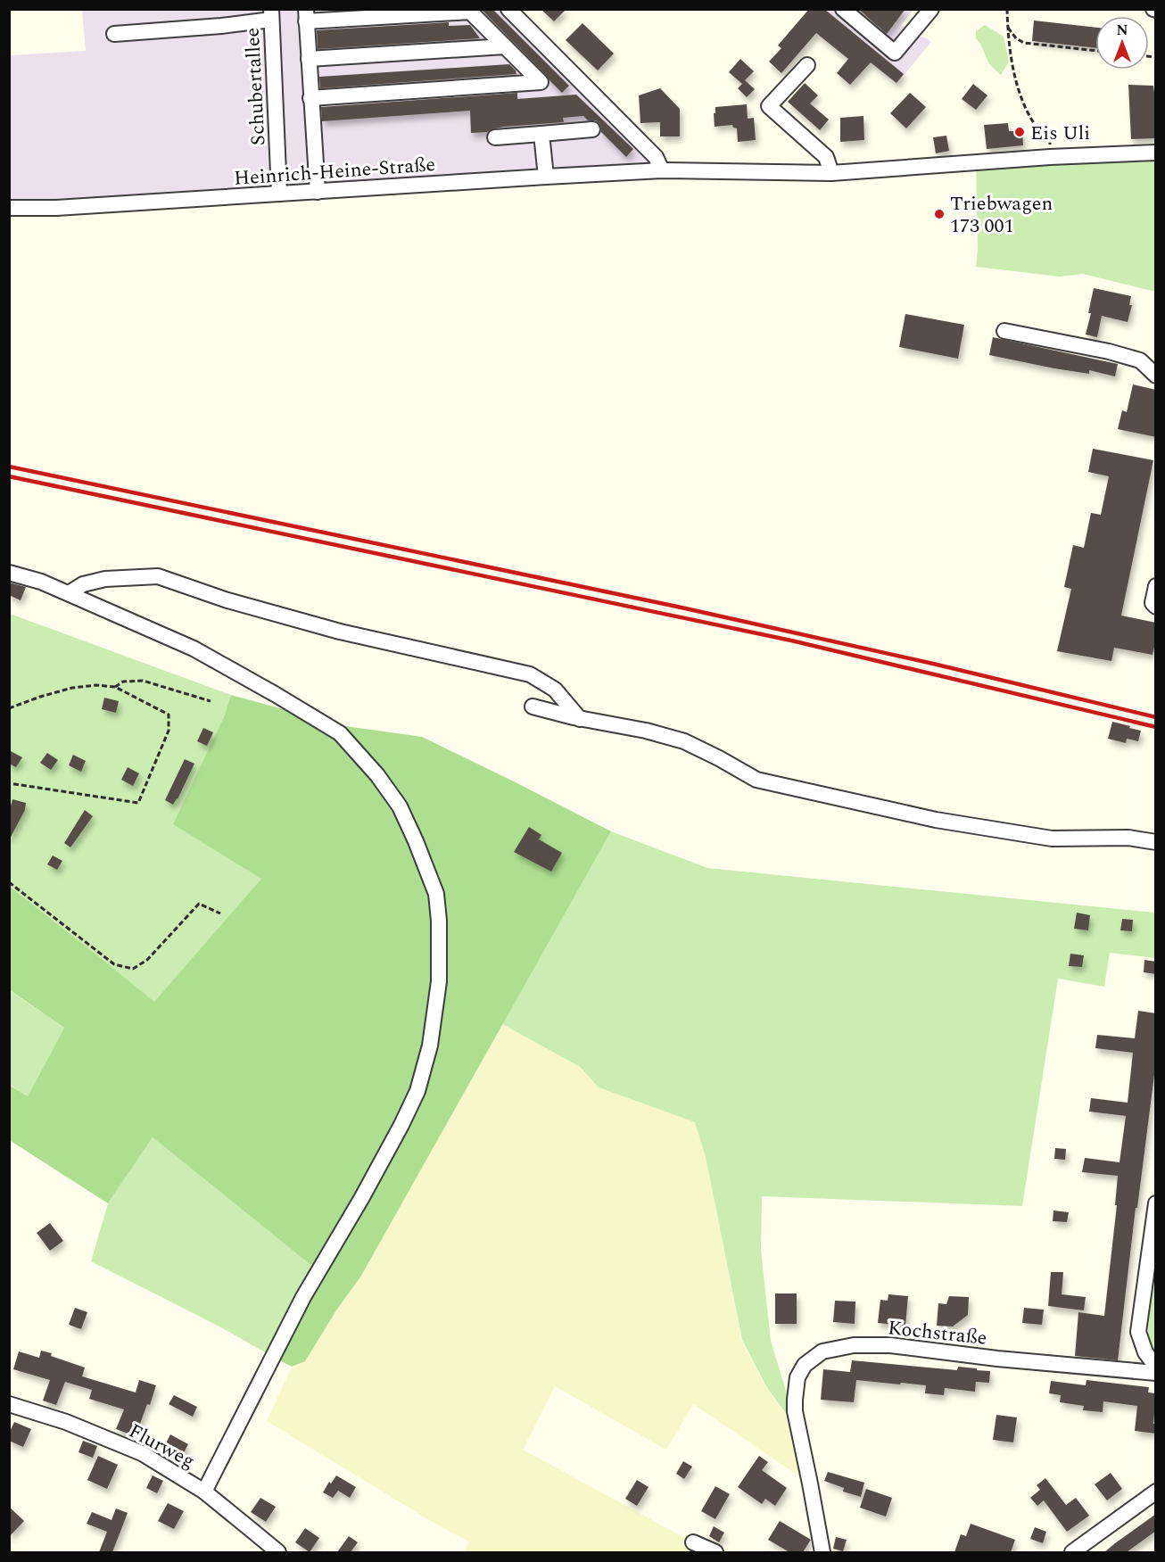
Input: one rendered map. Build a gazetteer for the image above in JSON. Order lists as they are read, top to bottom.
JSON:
{
  "streets": {
    "street": [
      "Schubertallee",
      "Heinrich-Heine-Straße",
      "Kochstraße",
      "Flurweg"
    ]
  },
  "crossings": [
    ["Schubertallee", "Heinrich-Heine-Straße"]
  ],
  "places": ["Eis Uli", "Triebwagen 173 001"],
  "north": "top"
}
